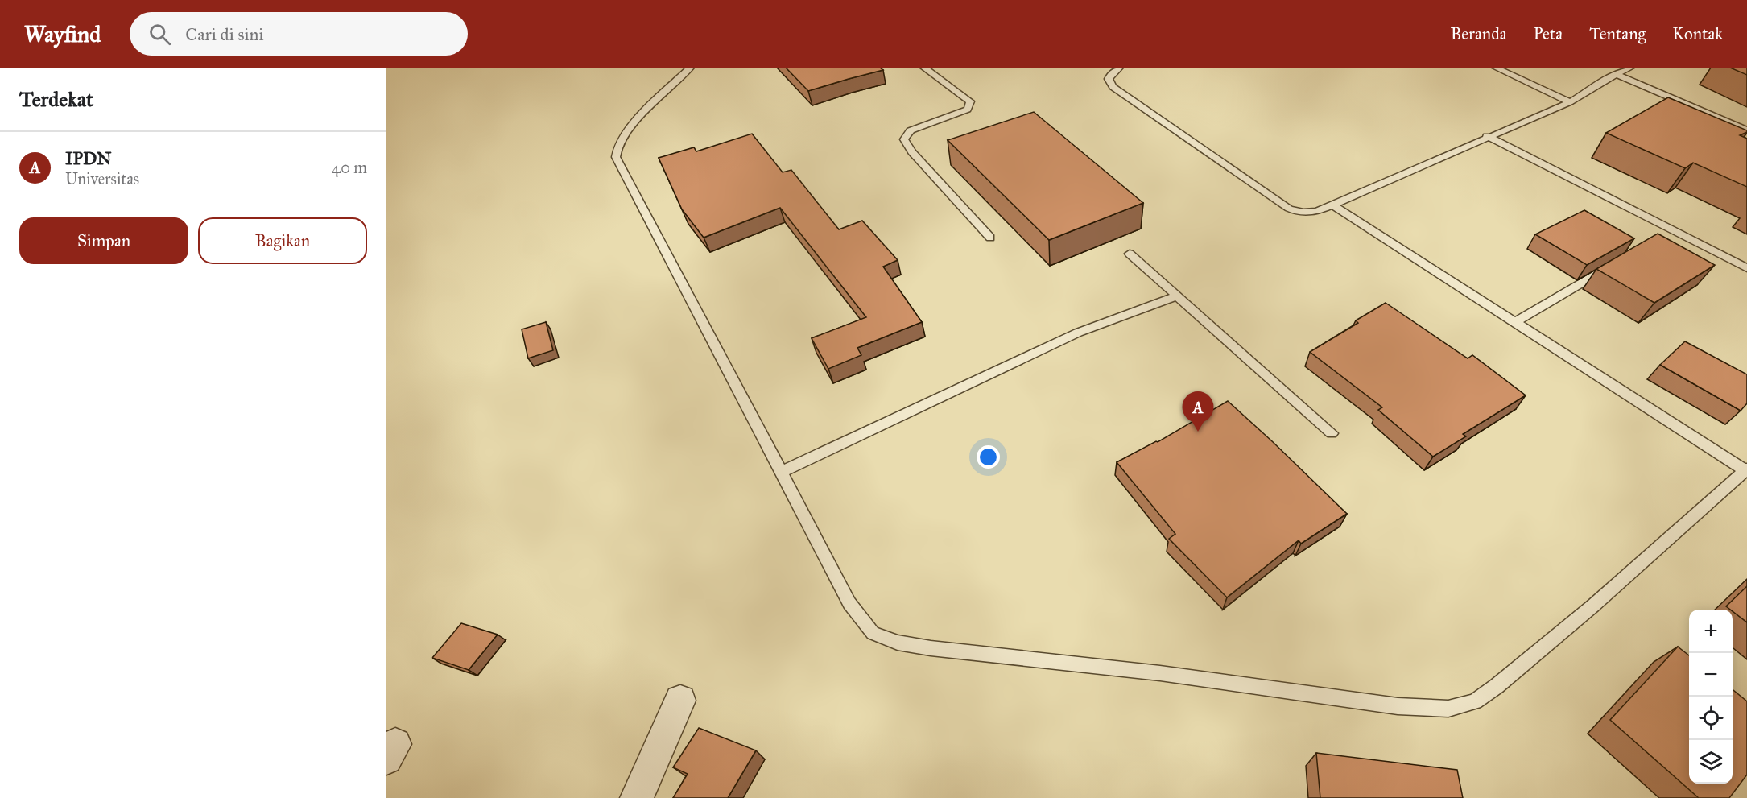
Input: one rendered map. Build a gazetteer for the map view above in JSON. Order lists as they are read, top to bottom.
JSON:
{
  "page": {
    "header": "Wayfind",
    "search": "Cari di sini",
    "nav": [
      "Beranda",
      "Peta",
      "Tentang",
      "Kontak"
    ],
    "heading": "Terdekat",
    "list": [
      {
        "mark": "A",
        "name": "IPDN",
        "note": "Universitas",
        "value": "40 m"
      }
    ],
    "buttons": ["Simpan", "Bagikan"],
    "pins": "A",
    "map_buttons": ["+", "−"]
  }
}
